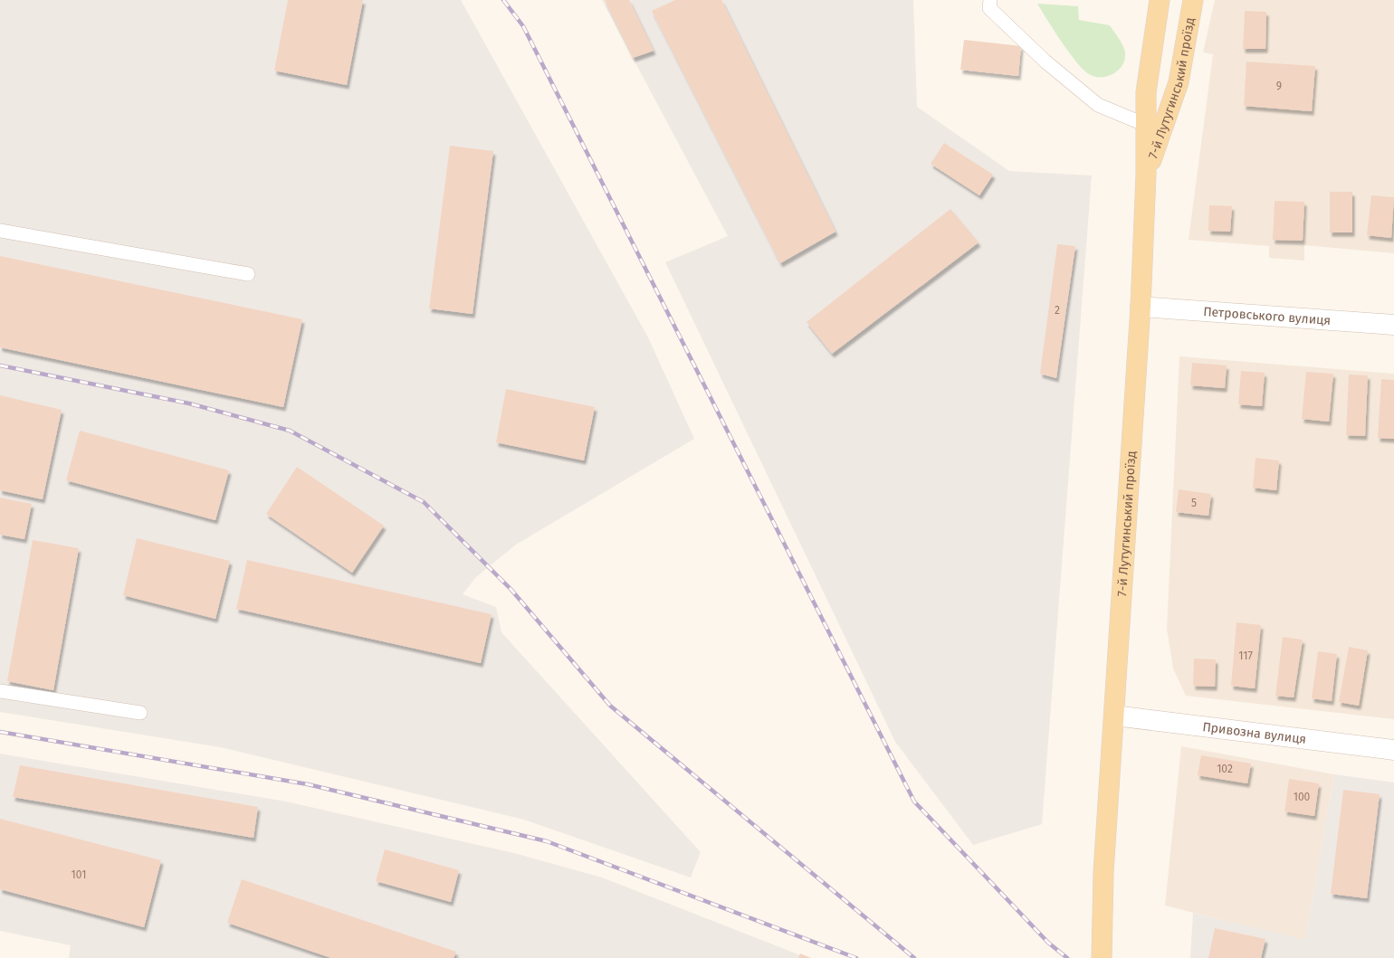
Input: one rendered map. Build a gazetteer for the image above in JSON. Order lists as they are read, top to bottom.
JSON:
{
  "streets": {
    "main road": ["7-й Лутугинський проїзд"],
    "street": ["Петровського вулиця", "Привозна вулиця"]
  },
  "crossings": [
    ["7-й Лутугинський проїзд", "Петровського вулиця"],
    ["7-й Лутугинський проїзд", "Привозна вулиця"]
  ],
  "house_numbers": [
    "9",
    "2",
    "5",
    "117",
    "102",
    "100",
    "101"
  ]
}
